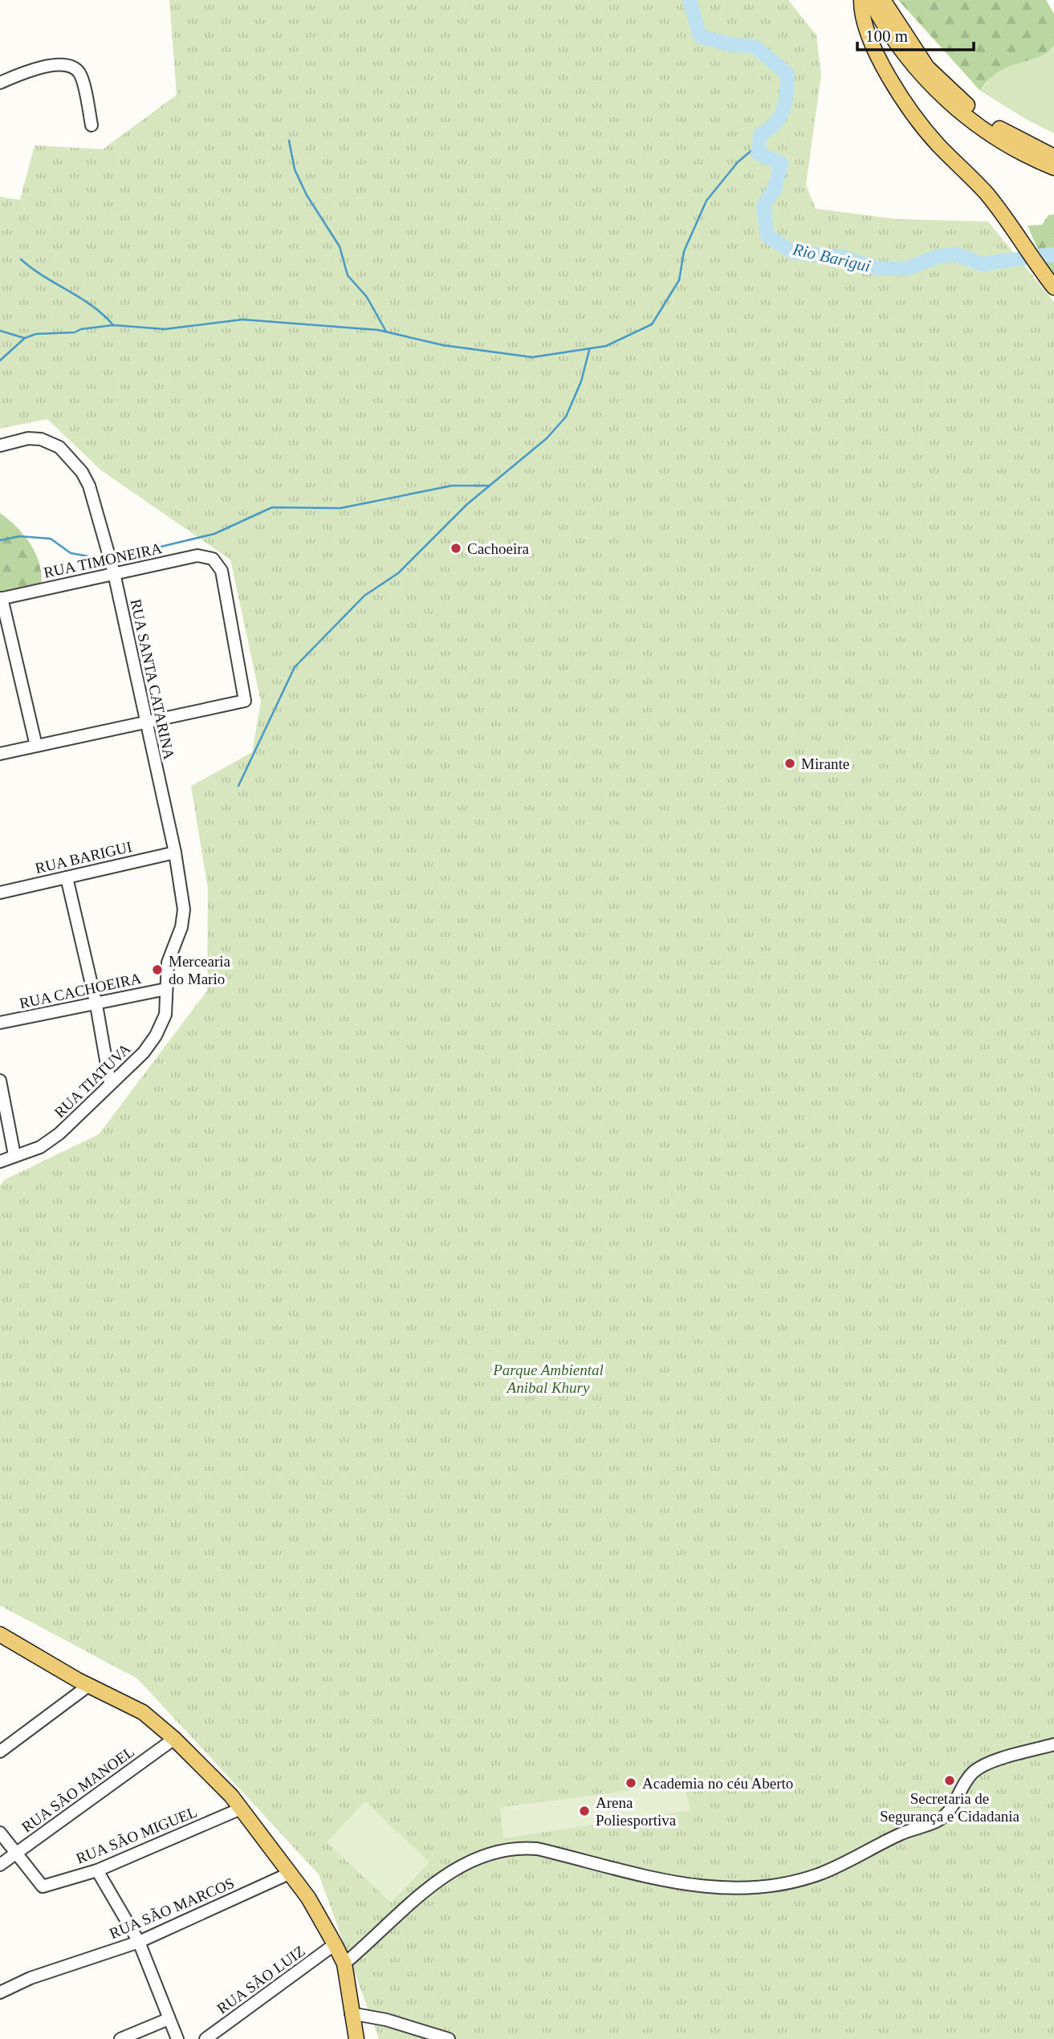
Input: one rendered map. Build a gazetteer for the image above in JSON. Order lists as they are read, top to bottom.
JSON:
{
  "streets": {
    "street": [
      "RUA TIMONEIRA",
      "RUA SANTA CATARINA",
      "RUA BARIGUI",
      "RUA CACHOEIRA",
      "RUA TIATUVA",
      "RUA SÃO MANOEL",
      "RUA SÃO MIGUEL",
      "RUA SÃO MARCOS",
      "RUA SÃO LUIZ"
    ]
  },
  "crossings": [
    ["RUA TIMONEIRA", "RUA SANTA CATARINA"],
    ["RUA SANTA CATARINA", "RUA BARIGUI"],
    ["RUA SANTA CATARINA", "RUA CACHOEIRA"],
    ["RUA SANTA CATARINA", "RUA TIATUVA"],
    ["RUA CACHOEIRA", "RUA TIATUVA"],
    ["RUA SÃO MANOEL", "RUA SÃO MIGUEL"]
  ],
  "water": ["Rio Barigui"],
  "parks": ["Parque Ambiental Anibal Khury"],
  "places": [
    "Cachoeira",
    "Mirante",
    "Mercearia do Mario",
    "Secretaria de Segurança e Cidadania",
    "Academia no céu Aberto",
    "Arena Poliesportiva"
  ],
  "scale_bar": "100 m"
}
